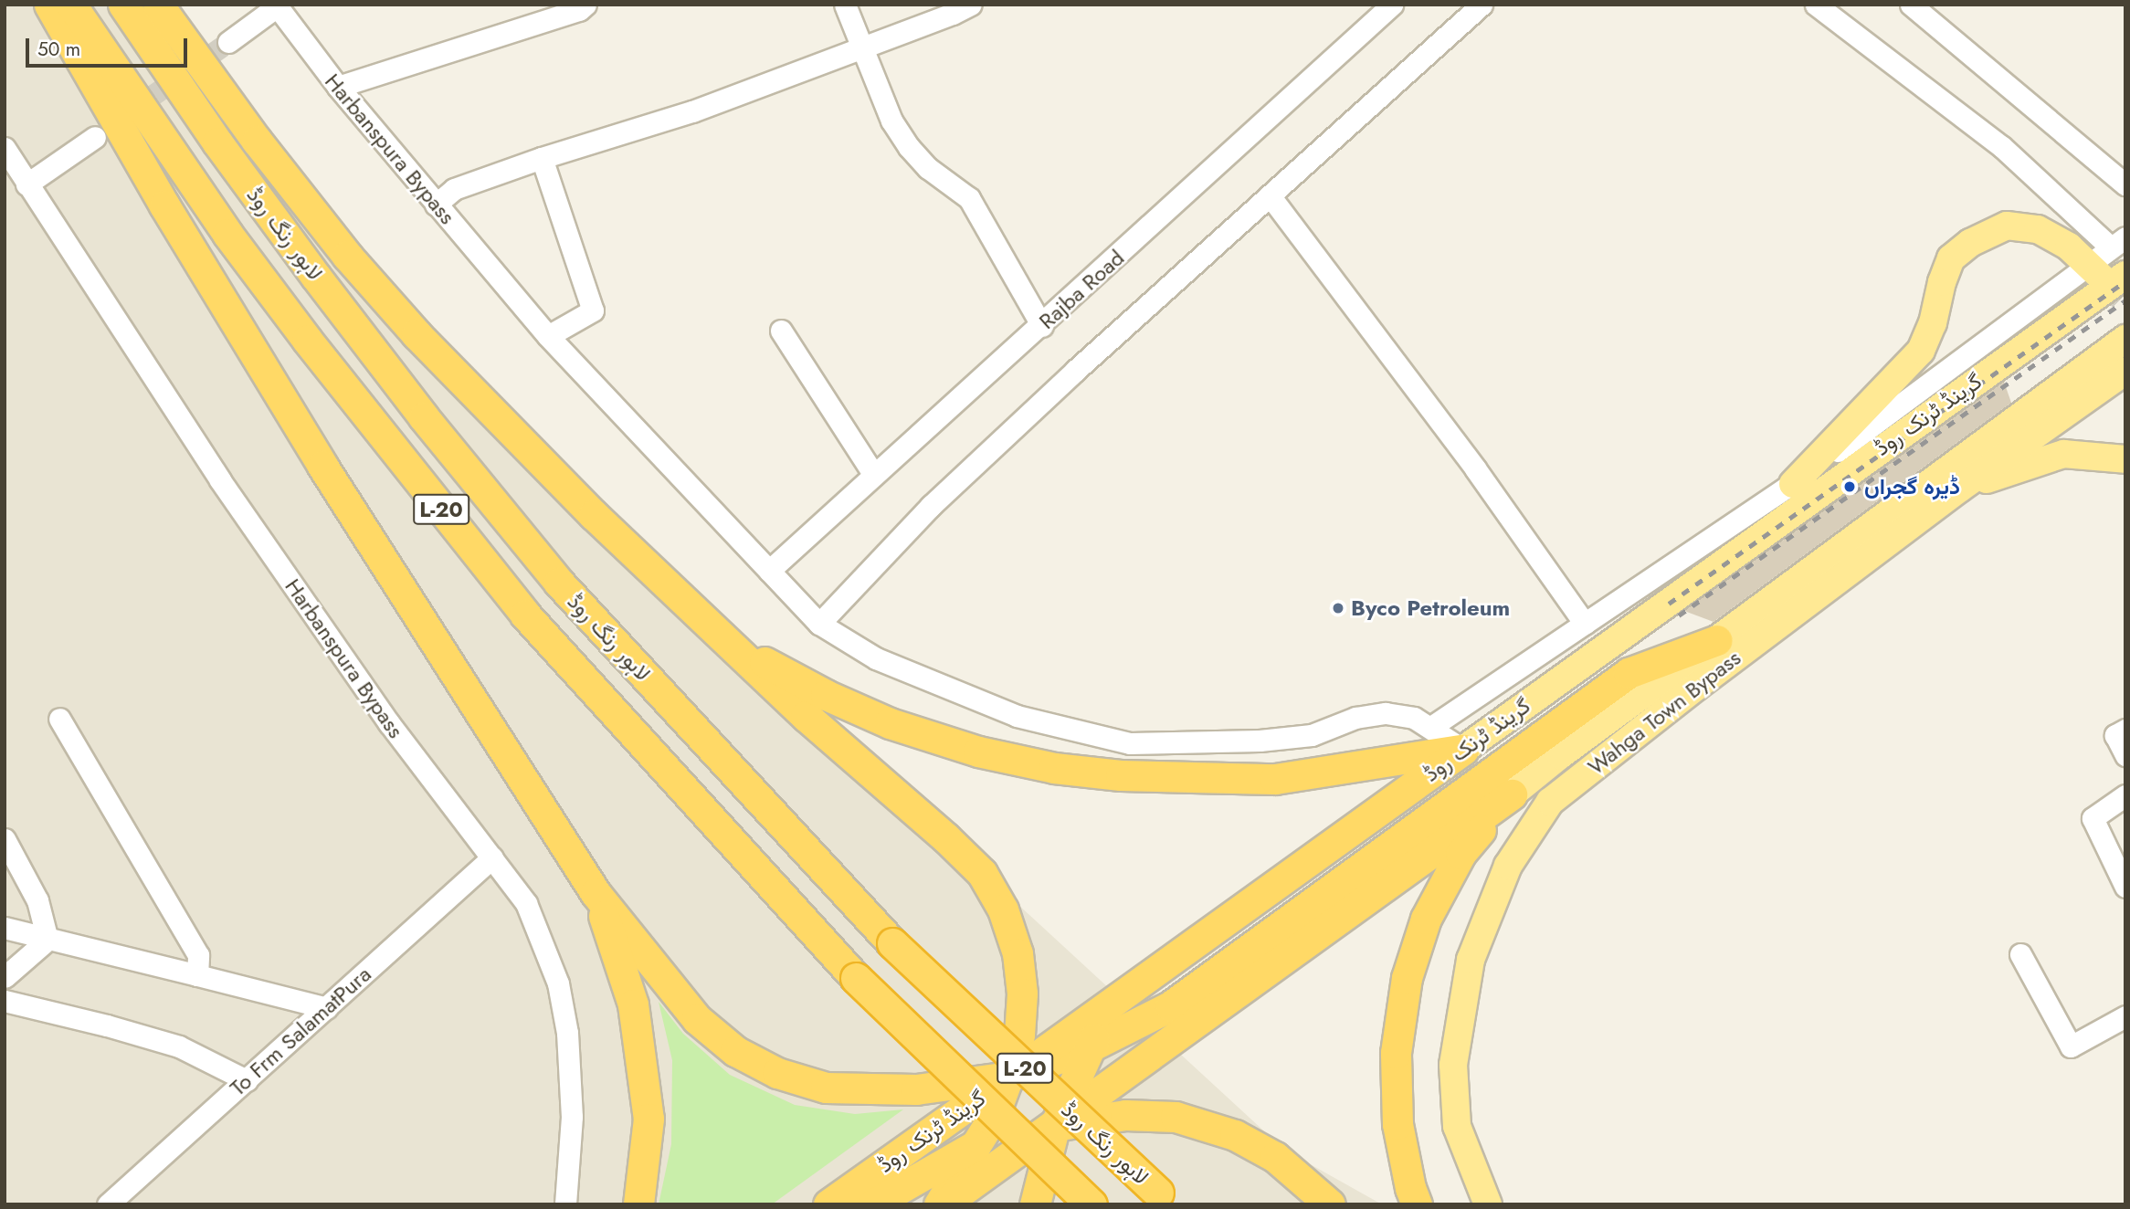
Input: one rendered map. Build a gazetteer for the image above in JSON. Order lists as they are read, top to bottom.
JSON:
{
  "streets": {
    "highway": ["لاہور رنگ روڈ", "گرینڈ ٹرنک روڈ", "L-20"],
    "main road": ["Wahga Town Bypass"],
    "street": ["Harbanspura Bypass", "Rajba Road", "To Frm SalamatPura"]
  },
  "crossings": [
    ["Harbanspura Bypass", "Rajba Road"],
    ["Harbanspura Bypass", "گرینڈ ٹرنک روڈ"],
    ["Harbanspura Bypass", "To Frm SalamatPura"]
  ],
  "places": ["ڈیرہ گجراں", "Byco Petroleum"],
  "scale_bar": "50 m"
}
